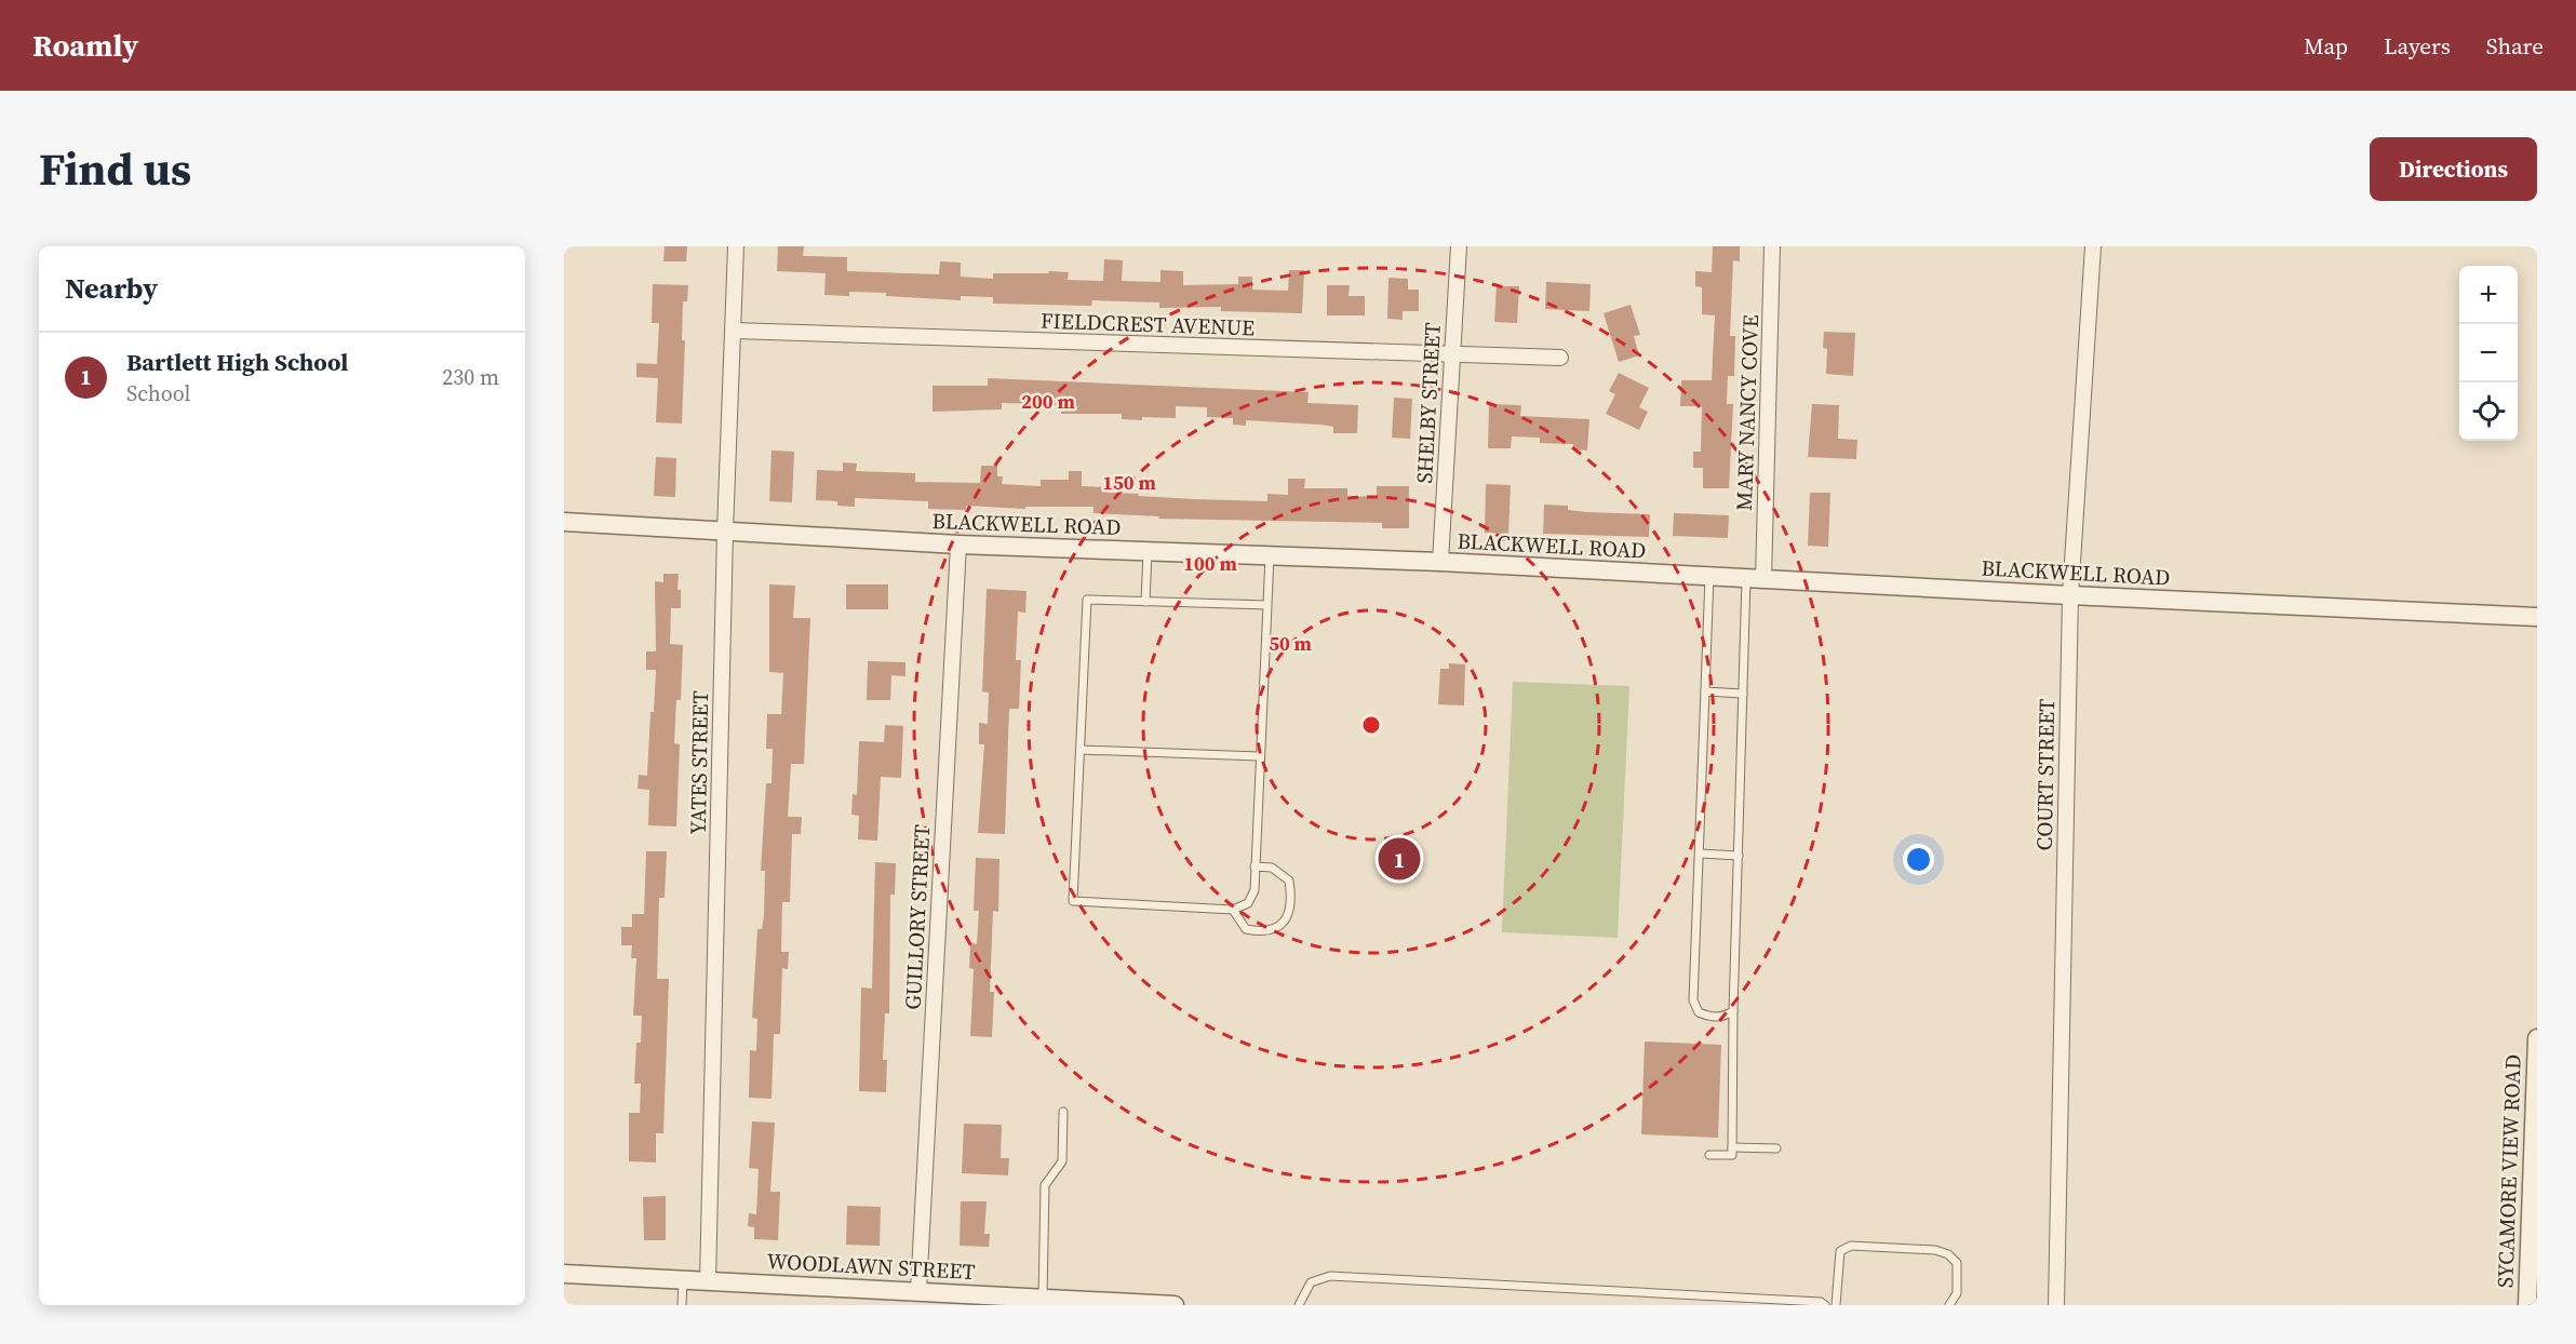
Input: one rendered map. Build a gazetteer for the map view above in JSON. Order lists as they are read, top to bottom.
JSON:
{
  "streets": {
    "street": [
      "FIELDCREST AVENUE",
      "SHELBY STREET",
      "MARY NANCY COVE",
      "BLACKWELL ROAD",
      "YATES STREET",
      "COURT STREET",
      "GUILLORY STREET",
      "SYCAMORE VIEW ROAD",
      "WOODLAWN STREET"
    ]
  },
  "crossings": [
    ["FIELDCREST AVENUE", "SHELBY STREET"],
    ["FIELDCREST AVENUE", "YATES STREET"],
    ["SHELBY STREET", "BLACKWELL ROAD"],
    ["MARY NANCY COVE", "BLACKWELL ROAD"],
    ["BLACKWELL ROAD", "YATES STREET"],
    ["BLACKWELL ROAD", "COURT STREET"],
    ["BLACKWELL ROAD", "GUILLORY STREET"],
    ["YATES STREET", "WOODLAWN STREET"],
    ["GUILLORY STREET", "WOODLAWN STREET"]
  ],
  "page": {
    "header": "Roamly",
    "nav": ["Map", "Layers", "Share"],
    "title": "Find us",
    "buttons": "Directions",
    "heading": "Nearby",
    "map_buttons": ["+", "−"],
    "list": [
      {
        "mark": "1",
        "name": "Bartlett High School",
        "note": "School",
        "value": "230 m"
      }
    ],
    "pins": "1"
  },
  "rings": [
    "200 m",
    "150 m",
    "100 m",
    "50 m"
  ]
}
